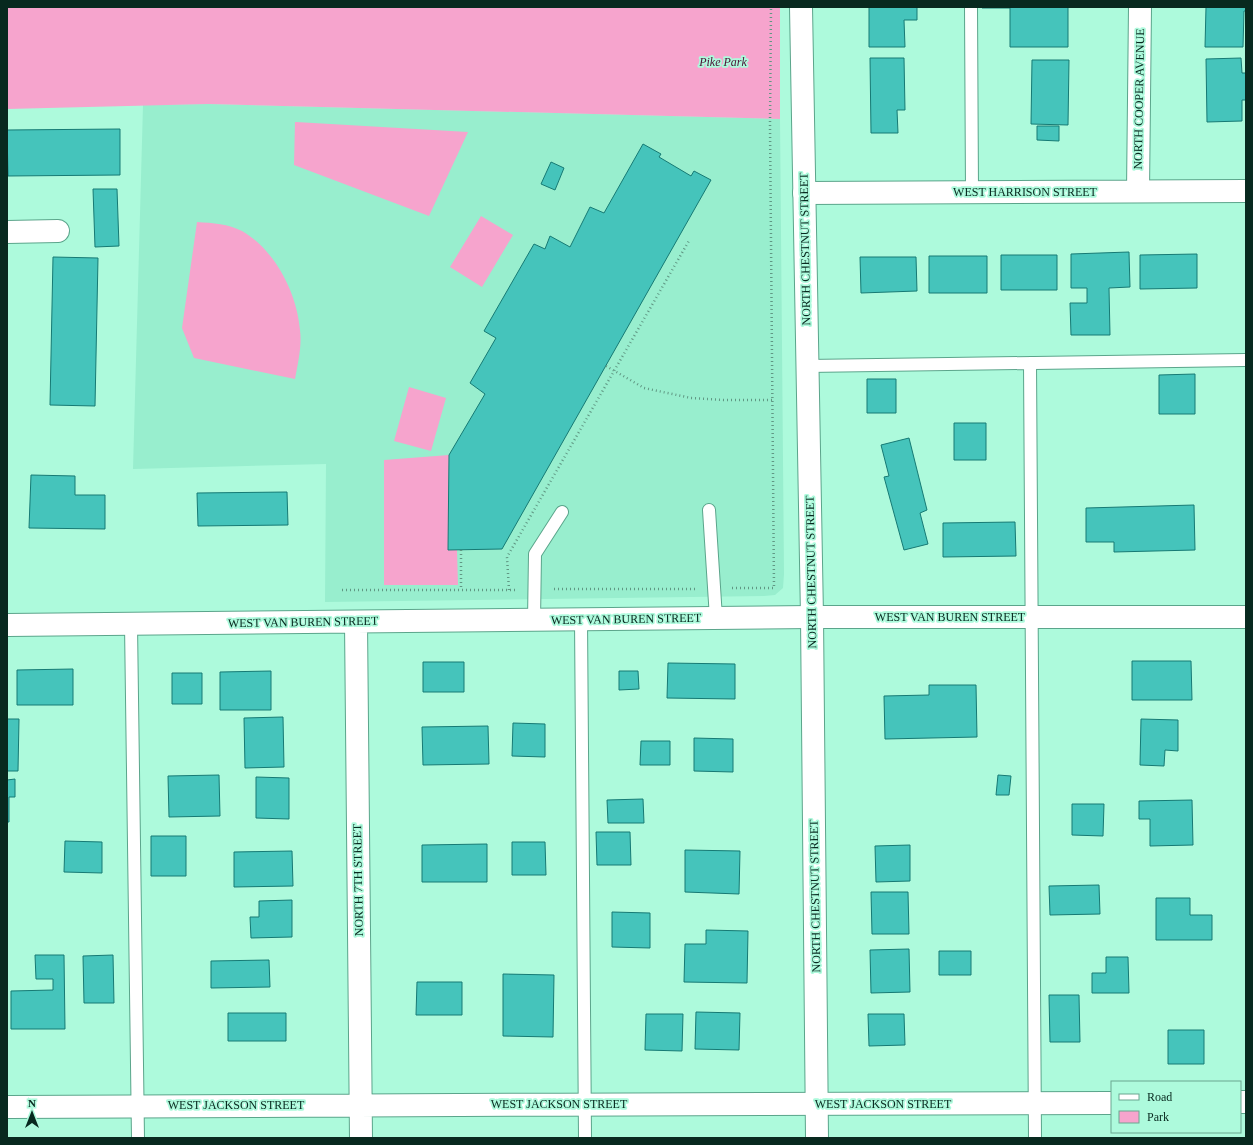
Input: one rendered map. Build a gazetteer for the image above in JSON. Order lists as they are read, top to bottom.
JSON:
{
  "streets": {
    "street": [
      "NORTH COOPER AVENUE",
      "WEST HARRISON STREET",
      "NORTH CHESTNUT STREET",
      "WEST VAN BUREN STREET",
      "NORTH 7TH STREET",
      "WEST JACKSON STREET"
    ]
  },
  "crossings": [
    ["NORTH COOPER AVENUE", "WEST HARRISON STREET"],
    ["WEST HARRISON STREET", "NORTH CHESTNUT STREET"],
    ["NORTH CHESTNUT STREET", "WEST VAN BUREN STREET"],
    ["NORTH CHESTNUT STREET", "WEST JACKSON STREET"],
    ["WEST VAN BUREN STREET", "NORTH 7TH STREET"],
    ["NORTH 7TH STREET", "WEST JACKSON STREET"]
  ],
  "parks": ["Pike Park"],
  "legend": ["Road", "Park"],
  "north": "top"
}
